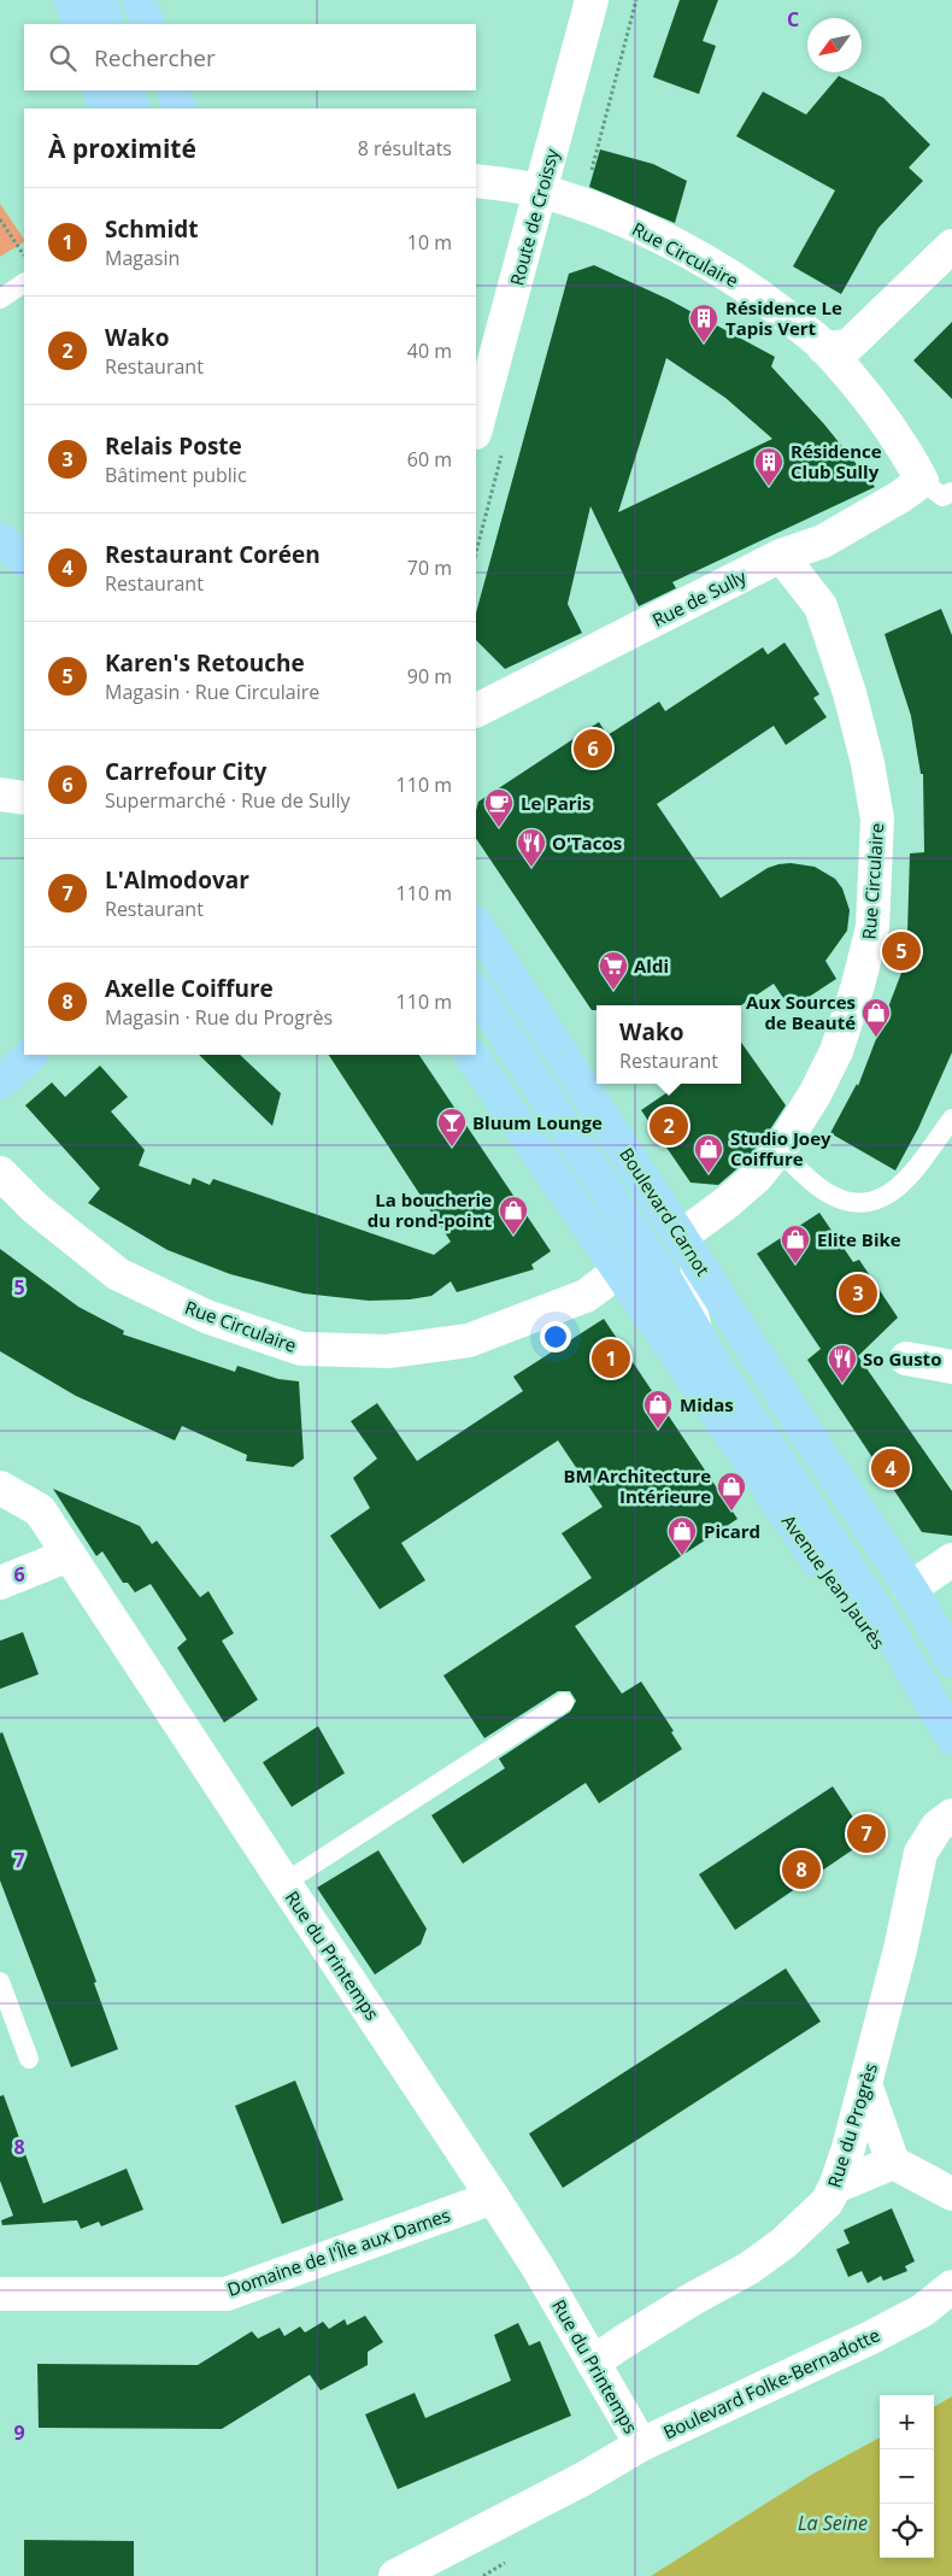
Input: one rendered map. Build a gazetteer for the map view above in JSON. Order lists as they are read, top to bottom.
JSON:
{
  "streets": {
    "main road": ["Boulevard Carnot", "Avenue Jean Jaurès"],
    "street": [
      "Route de Croissy",
      "Rue Circulaire",
      "Rue de Sully",
      "Rue du Printemps",
      "Rue du Progrès",
      "Domaine de l'Île aux Dames",
      "Boulevard Folke-Bernadotte"
    ]
  },
  "crossings": [
    ["Route de Croissy", "Rue Circulaire"],
    ["Rue Circulaire", "Rue de Sully"],
    ["Rue Circulaire", "Boulevard Carnot"],
    ["Rue Circulaire", "Avenue Jean Jaurès"],
    ["Rue du Printemps", "Rue du Progrès"],
    ["Rue du Printemps", "Domaine de l'Île aux Dames"],
    ["Rue du Printemps", "Boulevard Folke-Bernadotte"]
  ],
  "water": ["La Seine"],
  "places": {
    "building": ["Résidence Le Tapis Vert", "Résidence Club Sully"],
    "cafe": ["Le Paris"],
    "restaurant": ["O'Tacos", "So Gusto"],
    "supermarket": ["Aldi"],
    "shop": [
      "Aux Sources de Beauté",
      "Studio Joey Coiffure",
      "La boucherie du rond-point",
      "Elite Bike",
      "Midas",
      "BM Architecture Intérieure",
      "Picard"
    ],
    "bar": ["Bluum Lounge"]
  },
  "north": "bottom left",
  "page": {
    "search": "Rechercher",
    "heading": ["À proximité", "8 résultats"],
    "list": [
      {
        "mark": "1",
        "name": "Schmidt",
        "note": "Magasin",
        "value": "10 m"
      },
      {
        "mark": "2",
        "name": "Wako",
        "note": "Restaurant",
        "value": "40 m"
      },
      {
        "mark": "3",
        "name": "Relais Poste",
        "note": "Bâtiment public",
        "value": "60 m"
      },
      {
        "mark": "4",
        "name": "Restaurant Coréen",
        "note": "Restaurant",
        "value": "70 m"
      },
      {
        "mark": "5",
        "name": "Karen's Retouche",
        "note": "Magasin · Rue Circulaire",
        "value": "90 m"
      },
      {
        "mark": "6",
        "name": "Carrefour City",
        "note": "Supermarché · Rue de Sully",
        "value": "110 m"
      },
      {
        "mark": "7",
        "name": "L'Almodovar",
        "note": "Restaurant",
        "value": "110 m"
      },
      {
        "mark": "8",
        "name": "Axelle Coiffure",
        "note": "Magasin · Rue du Progrès",
        "value": "110 m"
      }
    ],
    "pins": [
      "6",
      "5",
      "2",
      "3",
      "1",
      "4",
      "7",
      "8"
    ],
    "popup": ["Wako", "Restaurant"],
    "map_buttons": ["+", "−"]
  },
  "grid": {
    "columns": ["C"],
    "rows": [
      "5",
      "6",
      "7",
      "8",
      "9"
    ]
  }
}
